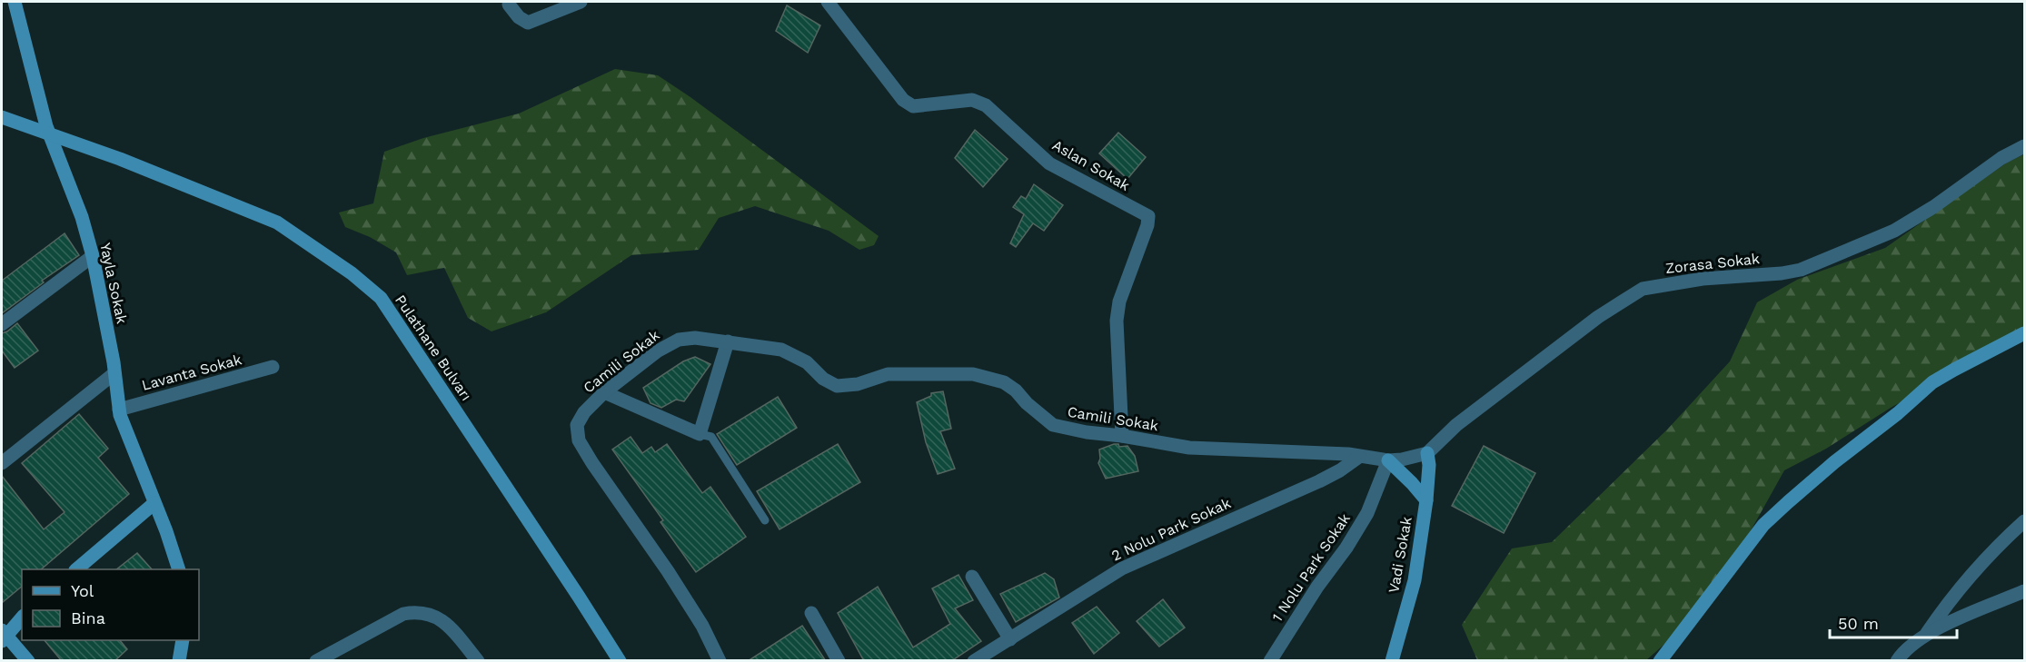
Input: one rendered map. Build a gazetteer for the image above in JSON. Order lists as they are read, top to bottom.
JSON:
{
  "streets": {
    "street": [
      "Aslan Sokak",
      "Zorasa Sokak",
      "Yayla Sokak",
      "Pulathane Bulvarı",
      "Camili Sokak",
      "Lavanta Sokak",
      "2 Nolu Park Sokak",
      "Vadi Sokak",
      "1 Nolu Park Sokak"
    ]
  },
  "crossings": [
    ["Aslan Sokak", "Camili Sokak"],
    ["Zorasa Sokak", "Camili Sokak"],
    ["Zorasa Sokak", "Vadi Sokak"],
    ["Yayla Sokak", "Pulathane Bulvarı"],
    ["Yayla Sokak", "Lavanta Sokak"],
    ["Camili Sokak", "2 Nolu Park Sokak"],
    ["Camili Sokak", "Vadi Sokak"],
    ["Camili Sokak", "1 Nolu Park Sokak"]
  ],
  "legend": ["Yol", "Bina"],
  "scale_bar": "50 m"
}
